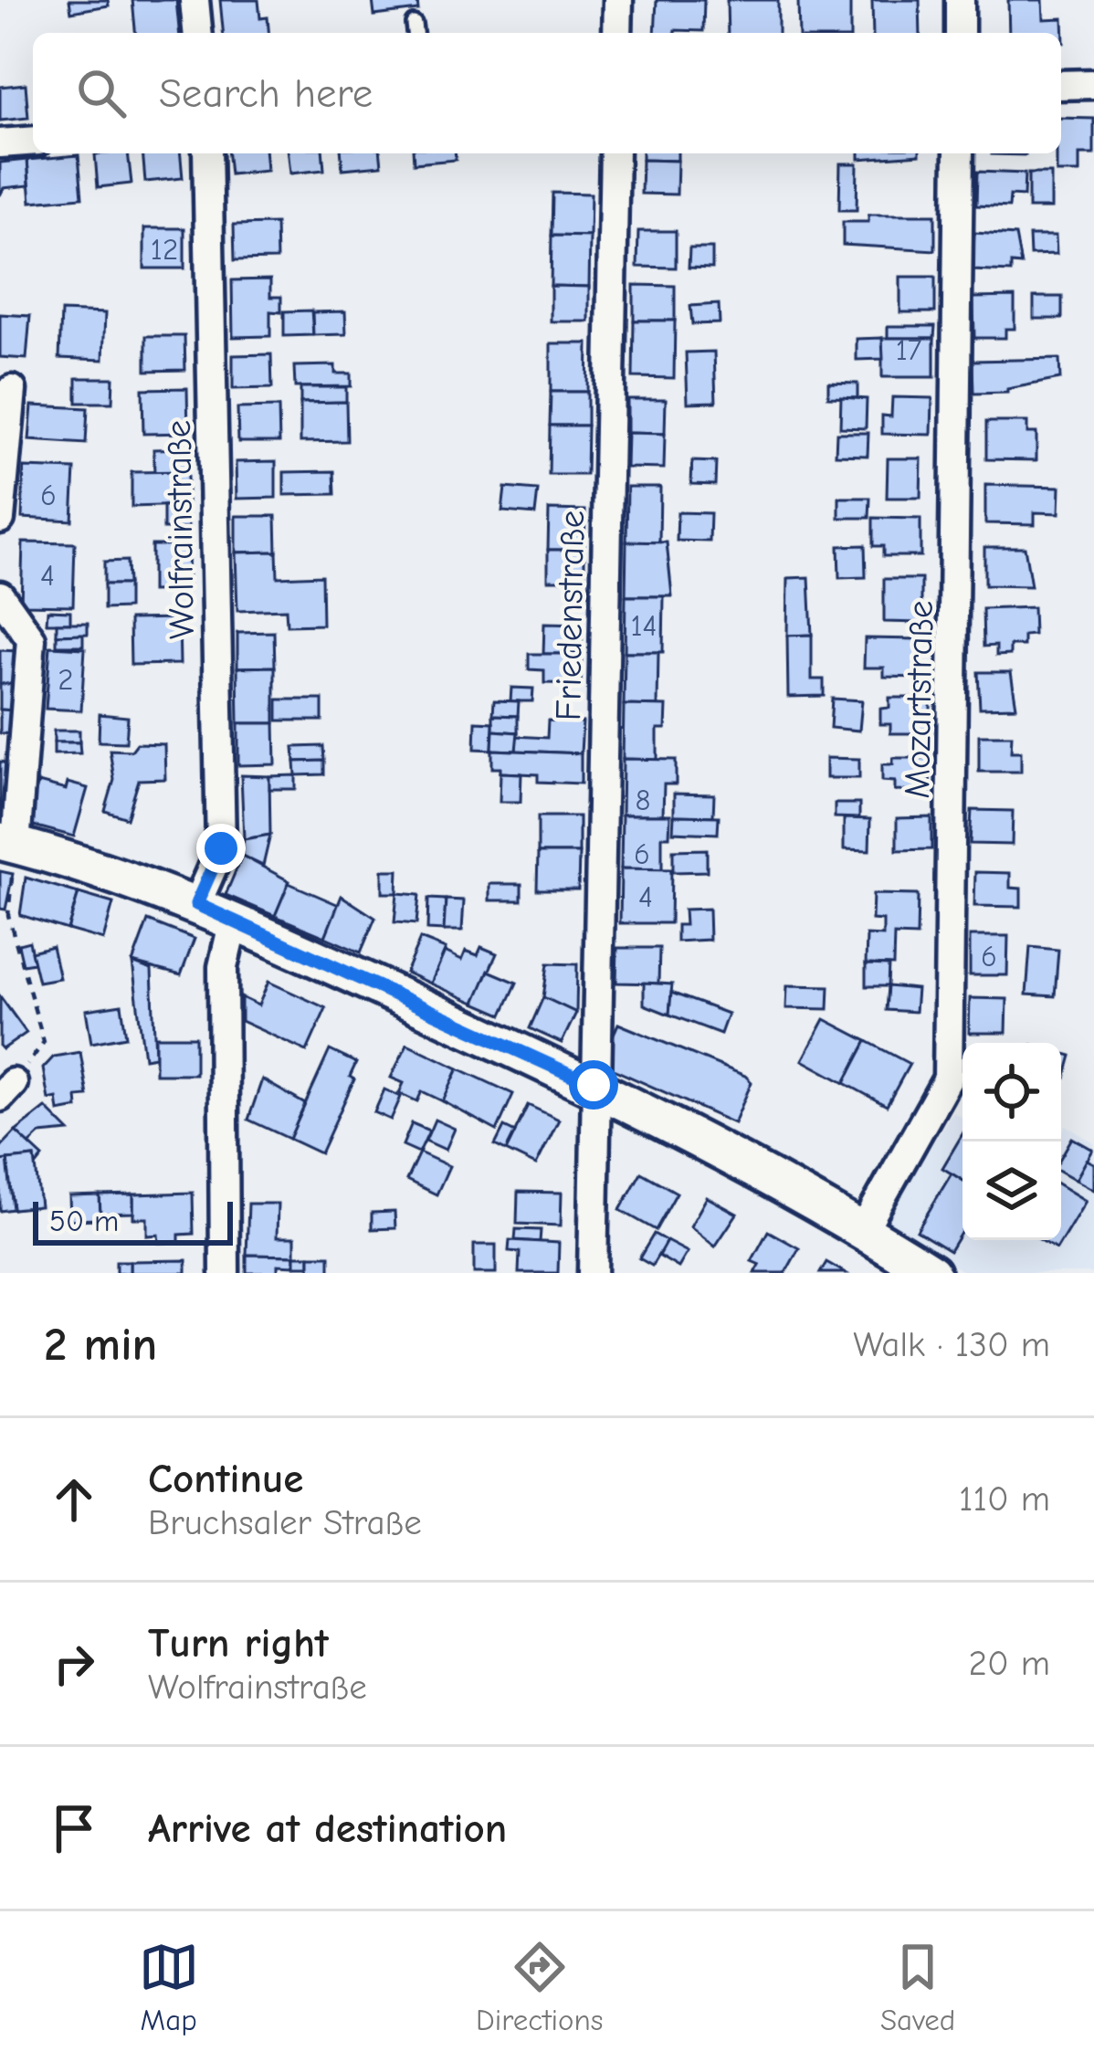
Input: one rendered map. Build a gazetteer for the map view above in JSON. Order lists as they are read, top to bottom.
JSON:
{
  "streets": {
    "street": ["Wolfrainstraße", "Friedenstraße", "Mozartstraße"]
  },
  "house_numbers": [
    "12",
    "17",
    "6",
    "4",
    "14",
    "2",
    "8",
    "6",
    "4",
    "6"
  ],
  "scale_bar": "50 m",
  "page": {
    "search": "Search here",
    "scale": "50 m",
    "heading": ["2 min", "Walk · 130 m"],
    "list": [
      ["Continue", "Bruchsaler Straße", "110 m"],
      ["Turn right", "Wolfrainstraße", "20 m"],
      "Arrive at destination"
    ],
    "nav": ["Map", "Directions", "Saved"]
  }
}
